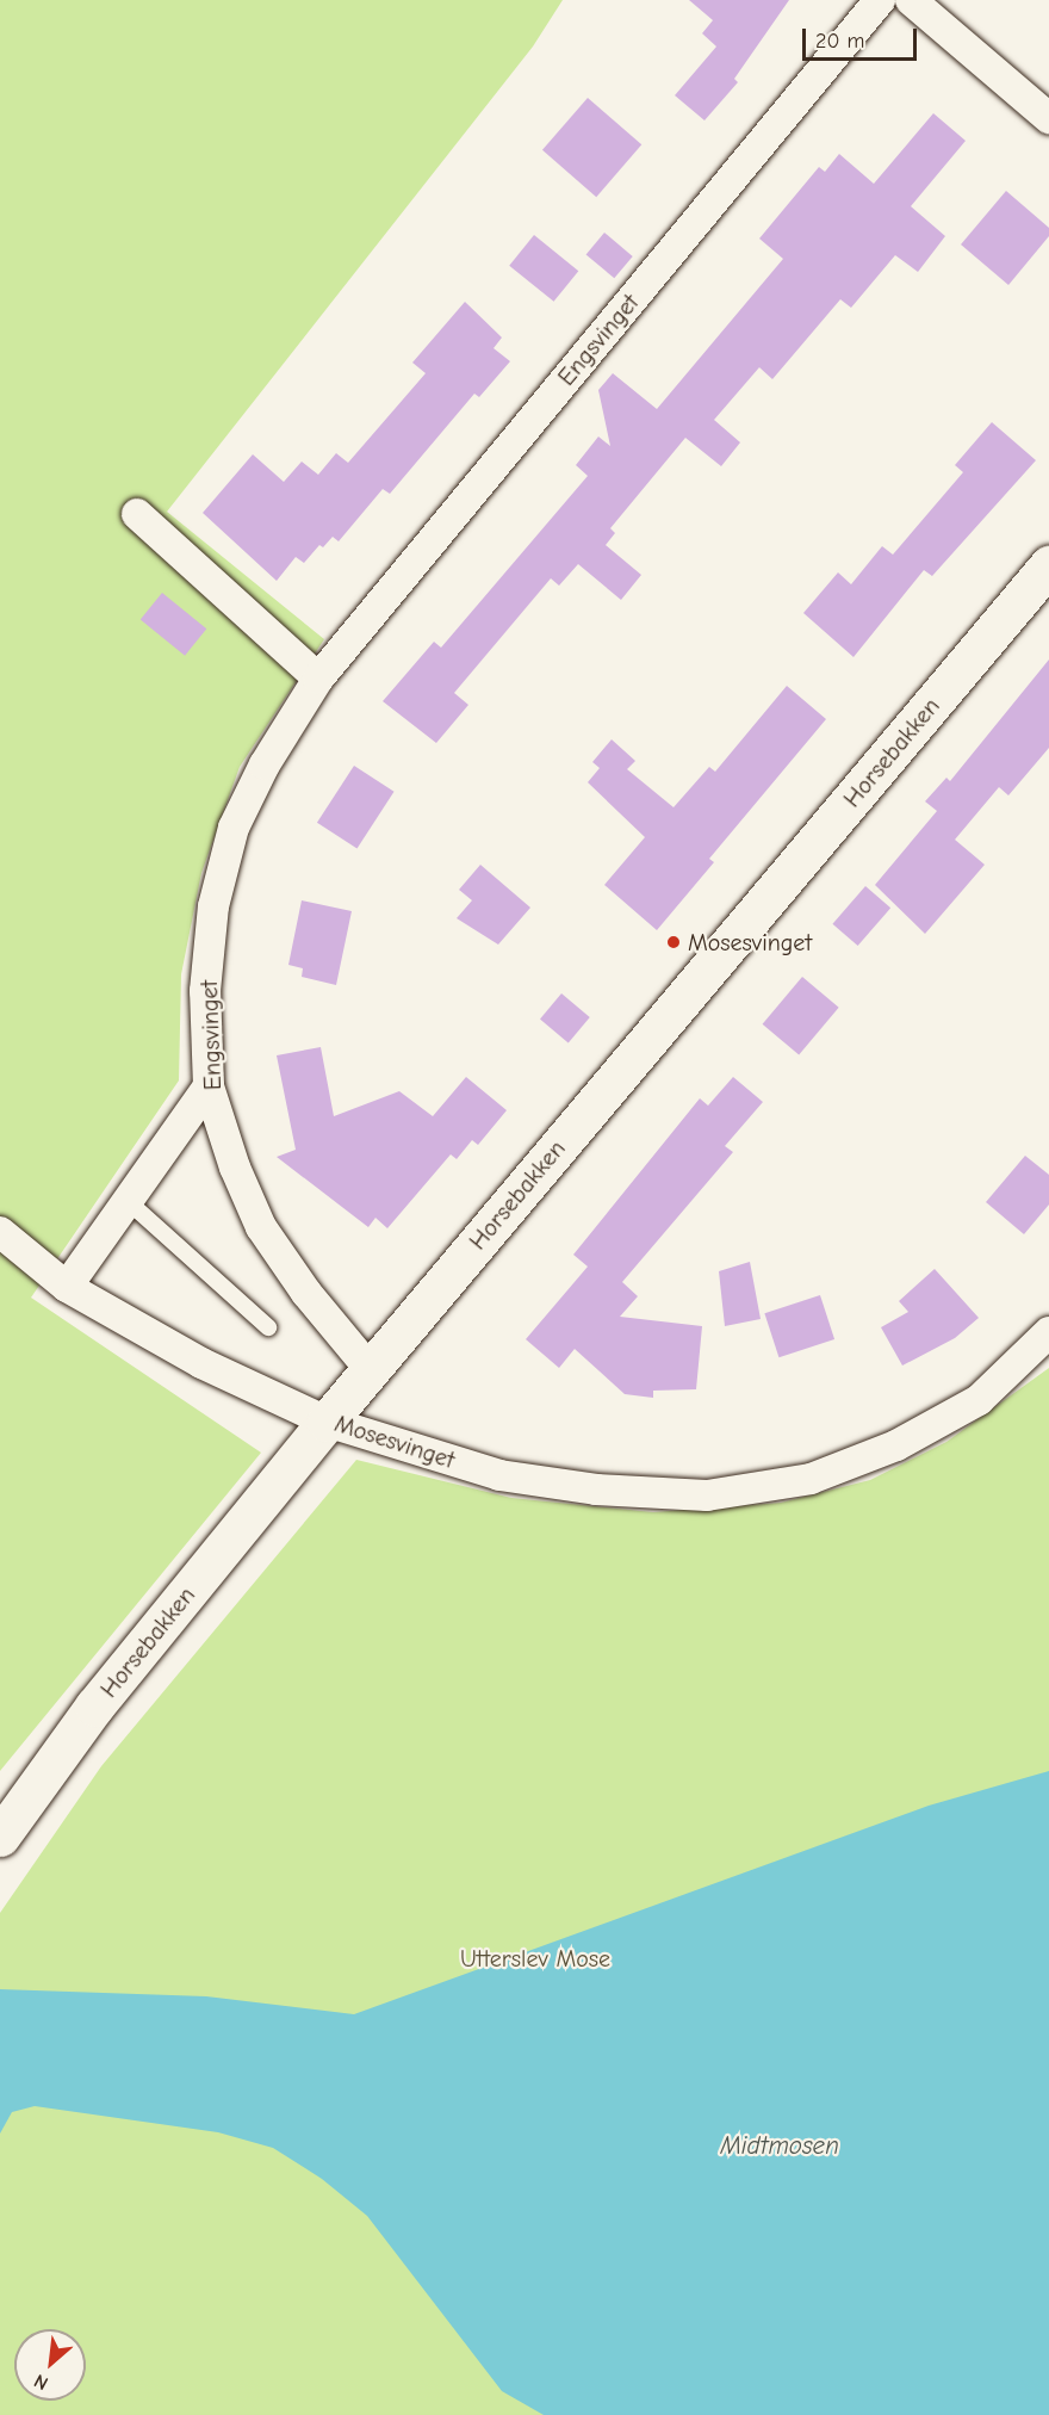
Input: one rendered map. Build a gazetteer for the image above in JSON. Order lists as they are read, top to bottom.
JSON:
{
  "streets": {
    "street": ["Engsvinget", "Horsebakken", "Mosesvinget"]
  },
  "crossings": [
    ["Engsvinget", "Horsebakken"],
    ["Horsebakken", "Mosesvinget"]
  ],
  "water": ["Midtmosen"],
  "parks": ["Utterslev Mose"],
  "places": ["Mosesvinget"],
  "scale_bar": "20 m",
  "north": "bottom left"
}
